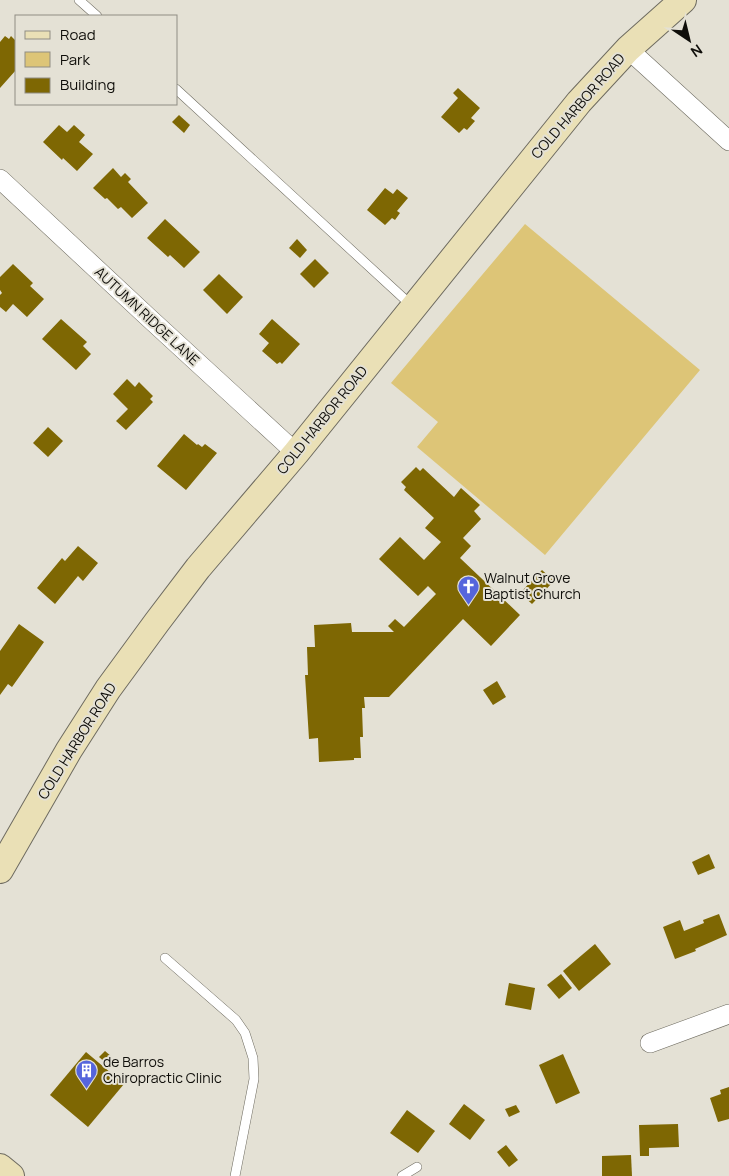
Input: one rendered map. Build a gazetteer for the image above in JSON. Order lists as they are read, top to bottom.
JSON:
{
  "streets": {
    "main road": ["COLD HARBOR ROAD"],
    "street": ["AUTUMN RIDGE LANE"]
  },
  "crossings": [
    ["COLD HARBOR ROAD", "AUTUMN RIDGE LANE"]
  ],
  "places": {
    "church": ["Walnut Grove Baptist Church"],
    "building": ["de Barros Chiropractic Clinic"]
  },
  "legend": ["Road", "Park", "Building"],
  "north": "bottom right"
}
